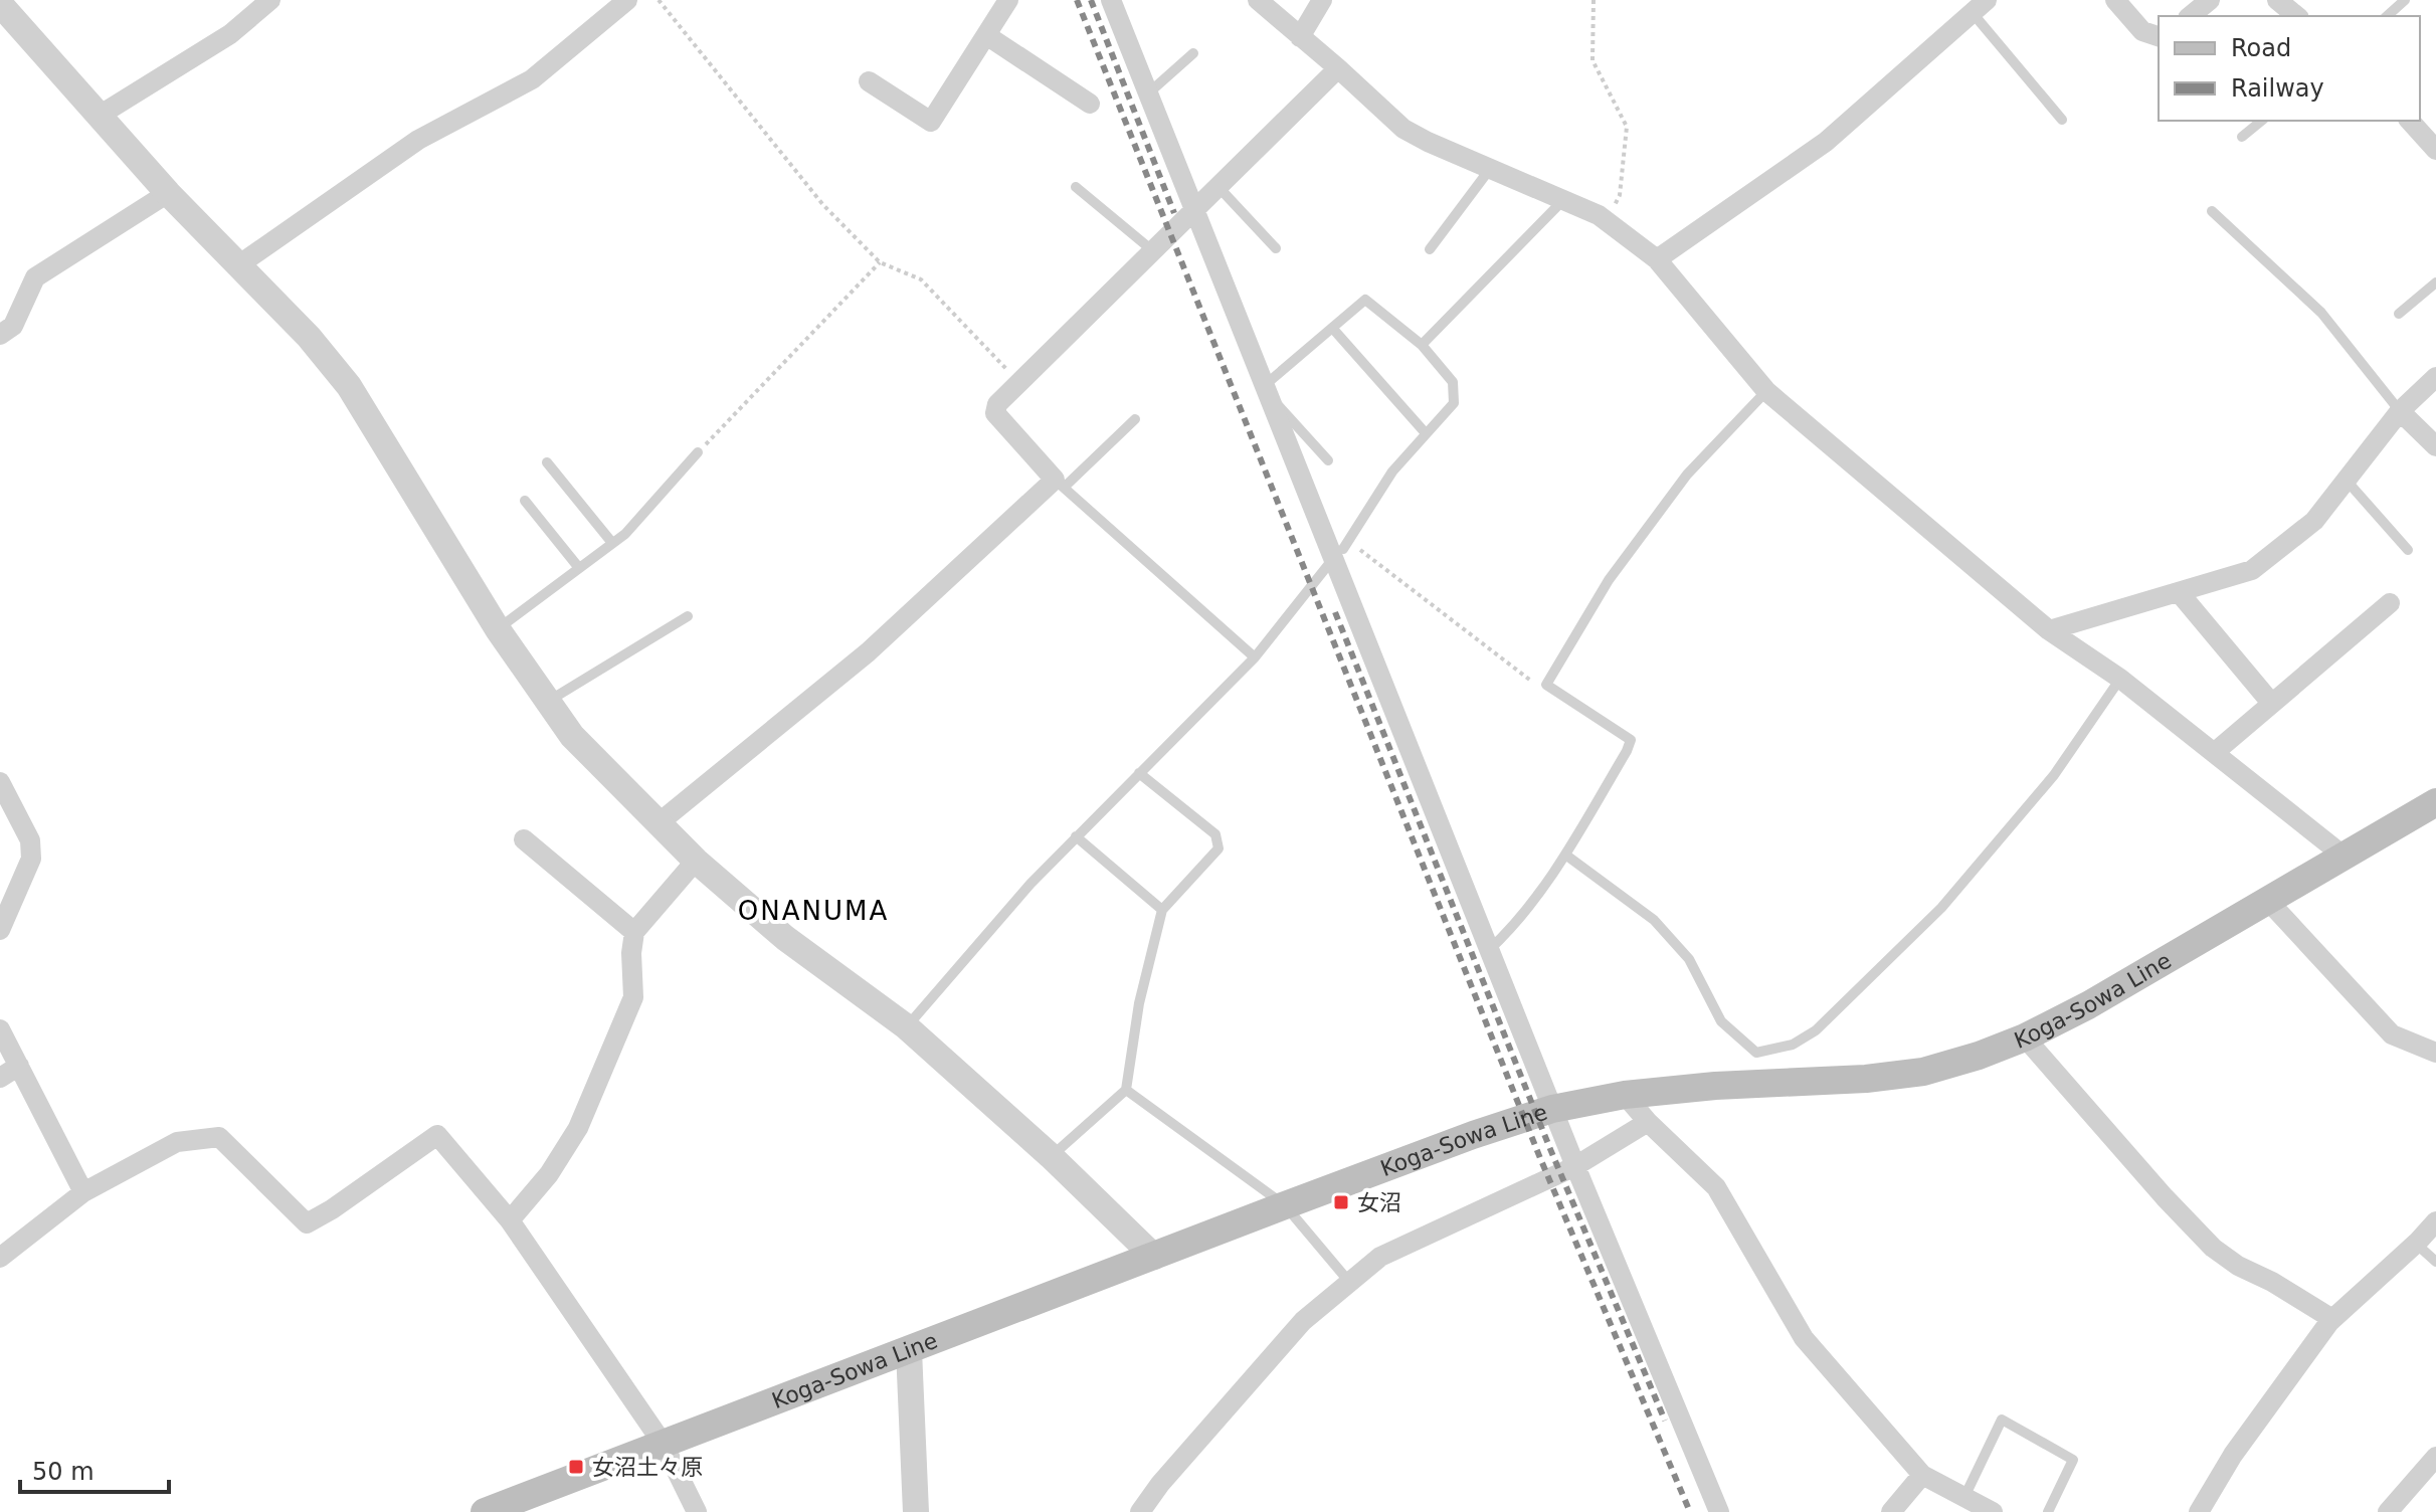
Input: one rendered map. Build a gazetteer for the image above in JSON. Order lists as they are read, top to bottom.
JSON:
{
  "streets": {
    "main road": ["Koga-Sowa Line"]
  },
  "districts": ["ONANUMA"],
  "places": {
    "transit": ["女沼", "女沼土々原"]
  },
  "legend": ["Road", "Railway"],
  "scale_bar": "50 m"
}
